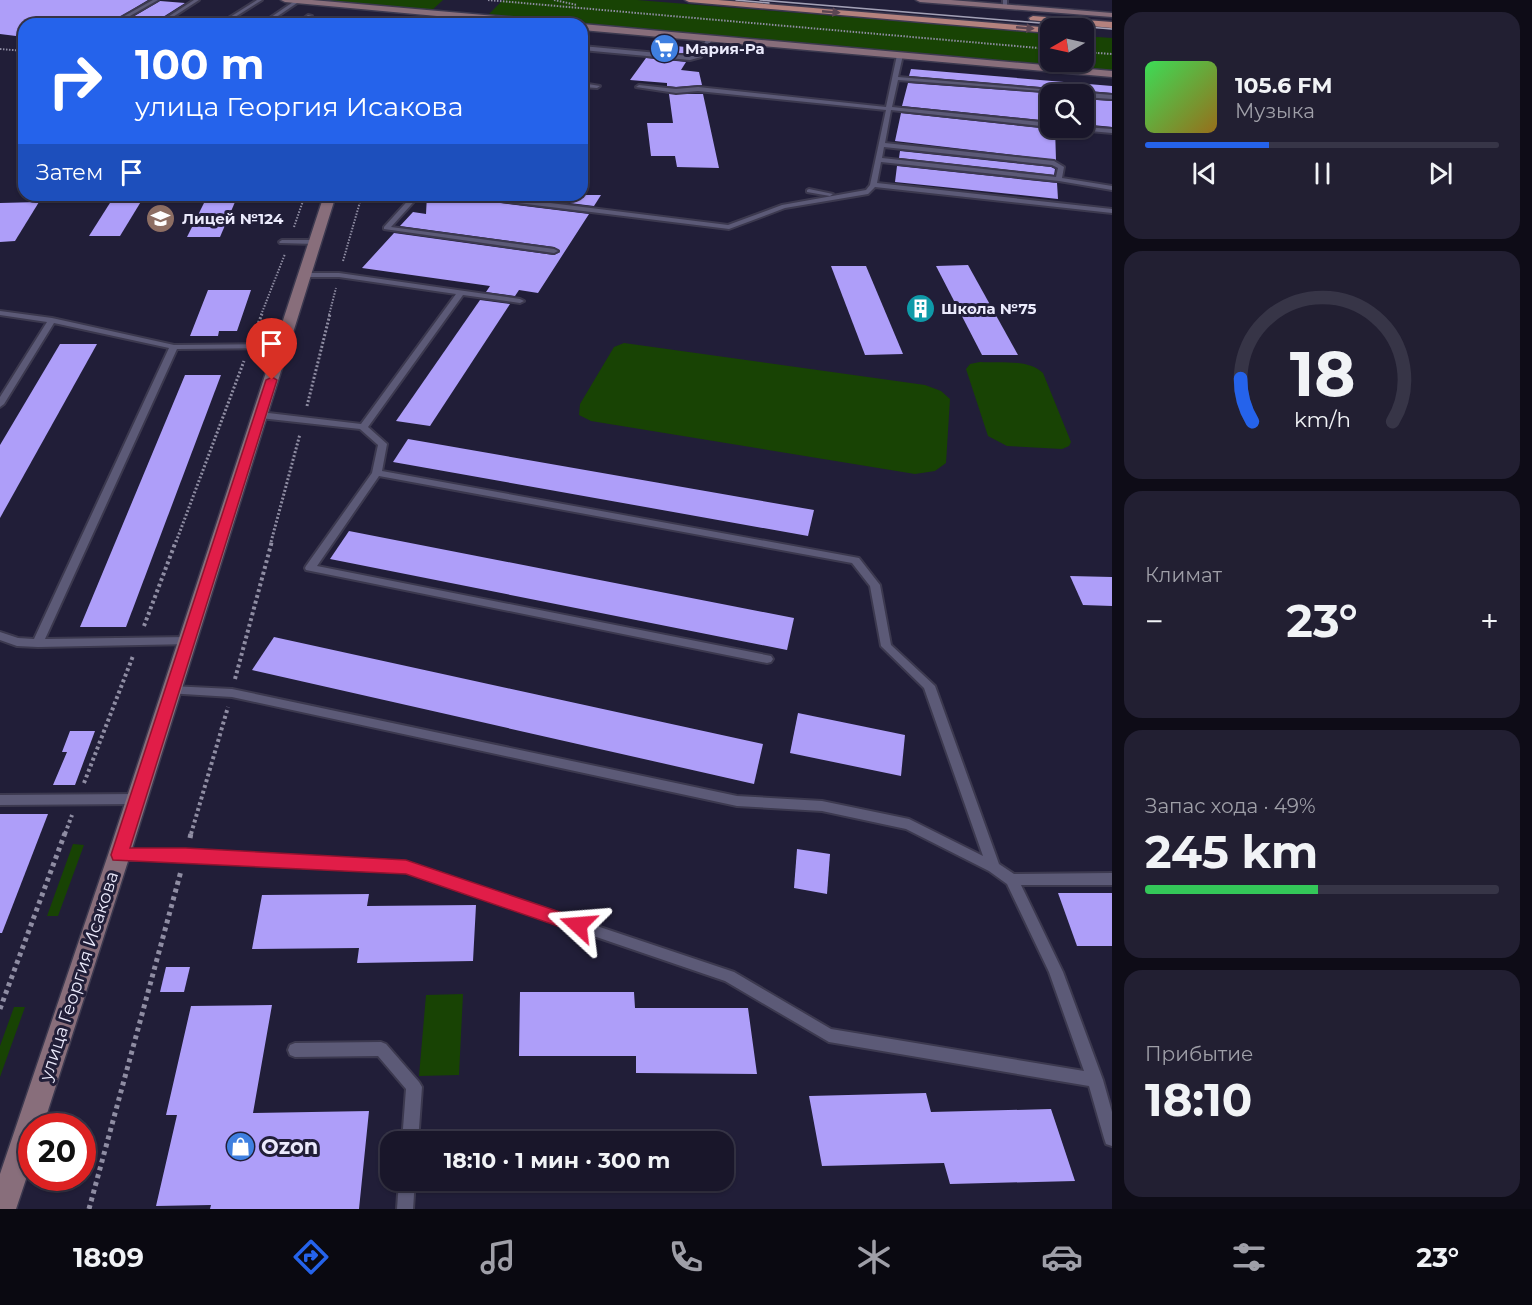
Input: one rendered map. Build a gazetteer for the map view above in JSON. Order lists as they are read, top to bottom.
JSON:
{
  "streets": {
    "street": ["улица Георгия Исакова"]
  },
  "places": {
    "supermarket": ["Мария-Ра"],
    "school or university": ["Лицей №124"],
    "building": ["Школа №75"],
    "shop": ["Ozon"]
  },
  "north": "left",
  "page": {
    "turn": ["100 m", "улица Георгия Исакова"],
    "song": ["105.6 FM", "Музыка"],
    "then": "Затем",
    "tile": [
      "Климат",
      ["Запас хода · 49%", "245 km"],
      ["Прибытие", "18:10"]
    ],
    "heat": ["−", "23°", "+"],
    "limit": "20",
    "trip": "18:10 · 1 мин · 300 m",
    "tabs": ["18:09", "23°"],
    "gauge": ["18", "km/h"]
  }
}
